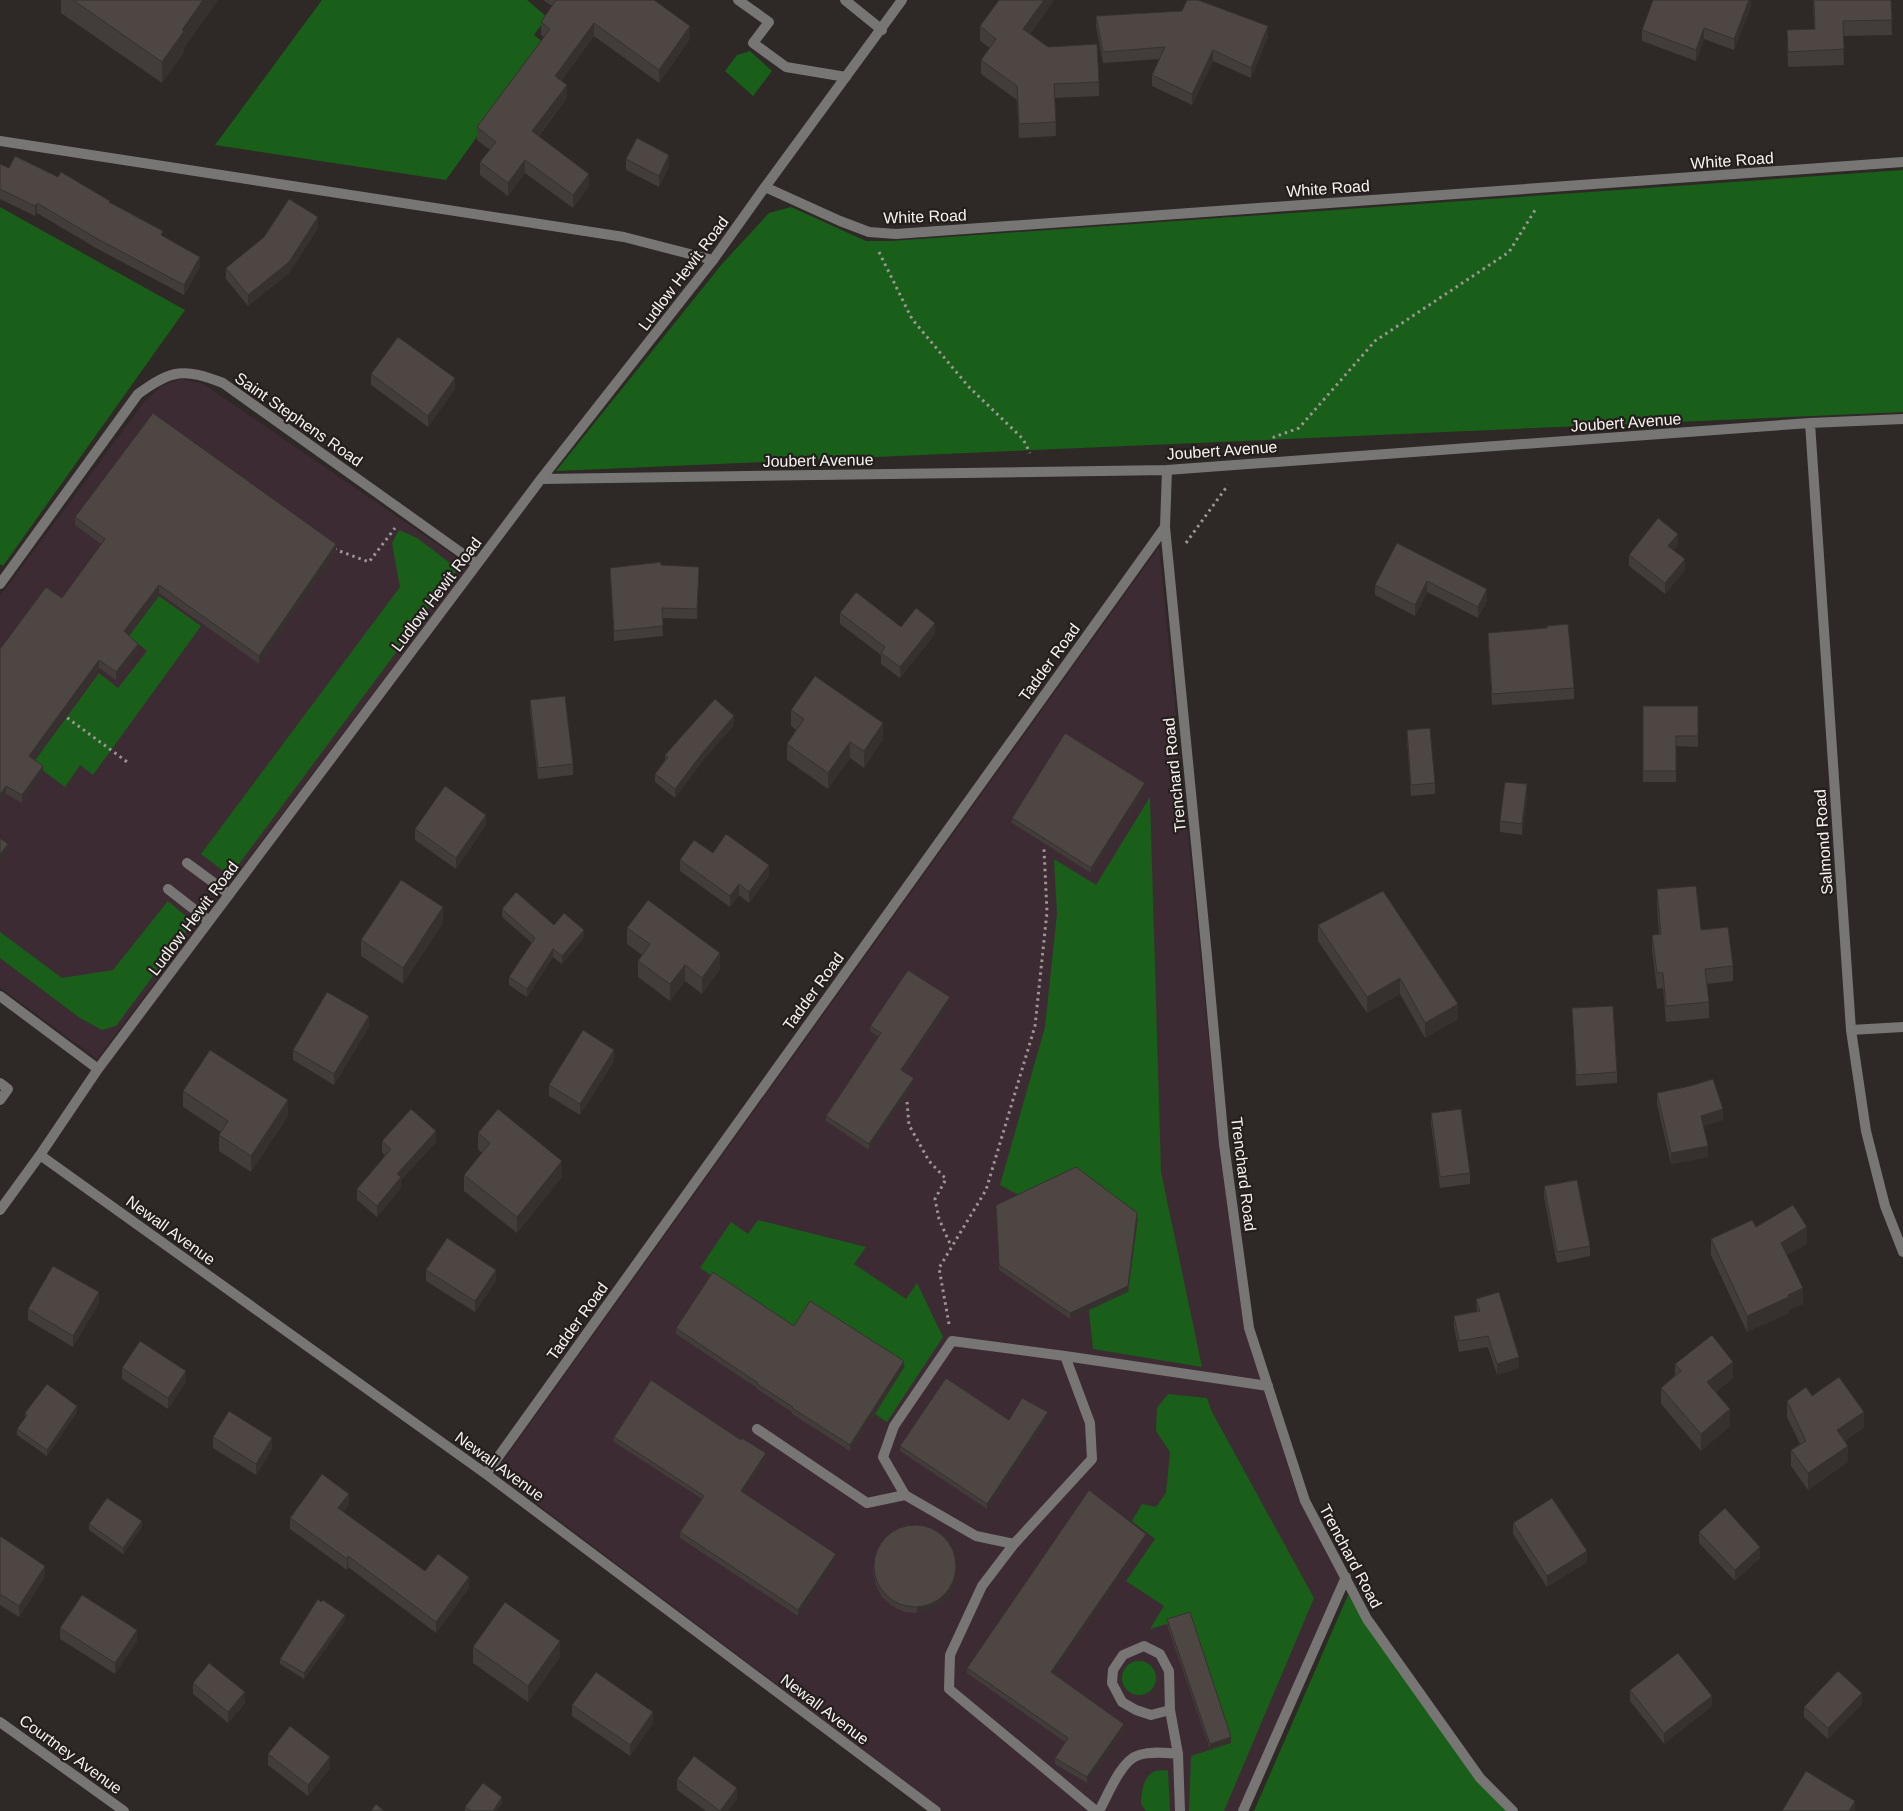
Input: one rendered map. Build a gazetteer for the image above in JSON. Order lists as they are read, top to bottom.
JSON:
{
  "streets": {
    "street": [
      "White Road",
      "Ludlow Hewit Road",
      "Saint Stephens Road",
      "Joubert Avenue",
      "Tadder Road",
      "Trenchard Road",
      "Salmond Road",
      "Newall Avenue",
      "Courtney Avenue"
    ]
  },
  "crossings": [
    ["White Road", "Ludlow Hewit Road"],
    ["Ludlow Hewit Road", "Saint Stephens Road"],
    ["Ludlow Hewit Road", "Joubert Avenue"],
    ["Ludlow Hewit Road", "Newall Avenue"],
    ["Joubert Avenue", "Trenchard Road"],
    ["Joubert Avenue", "Salmond Road"],
    ["Tadder Road", "Trenchard Road"],
    ["Tadder Road", "Newall Avenue"]
  ]
}
